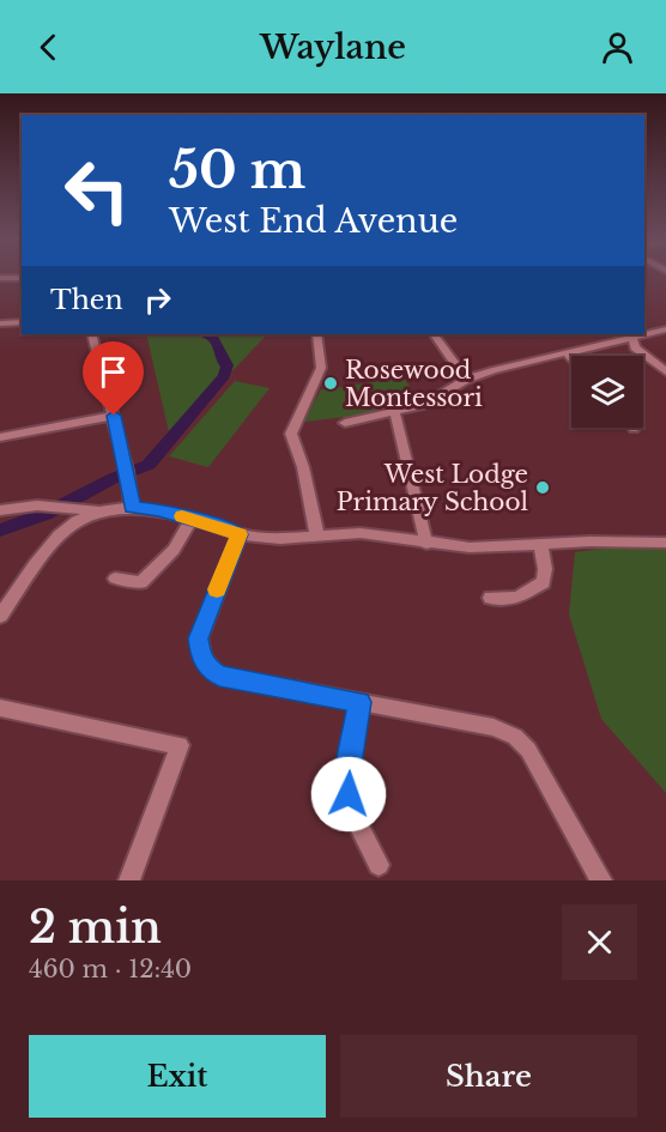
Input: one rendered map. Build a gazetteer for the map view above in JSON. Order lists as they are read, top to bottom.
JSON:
{
  "places": ["Rosewood Montessori", "West Lodge Primary School"],
  "page": {
    "header": "Waylane",
    "turn": ["50 m", "West End Avenue"],
    "then": "Then",
    "heading": ["2 min", "460 m · 12:40"],
    "buttons": ["Exit", "Share"]
  }
}
